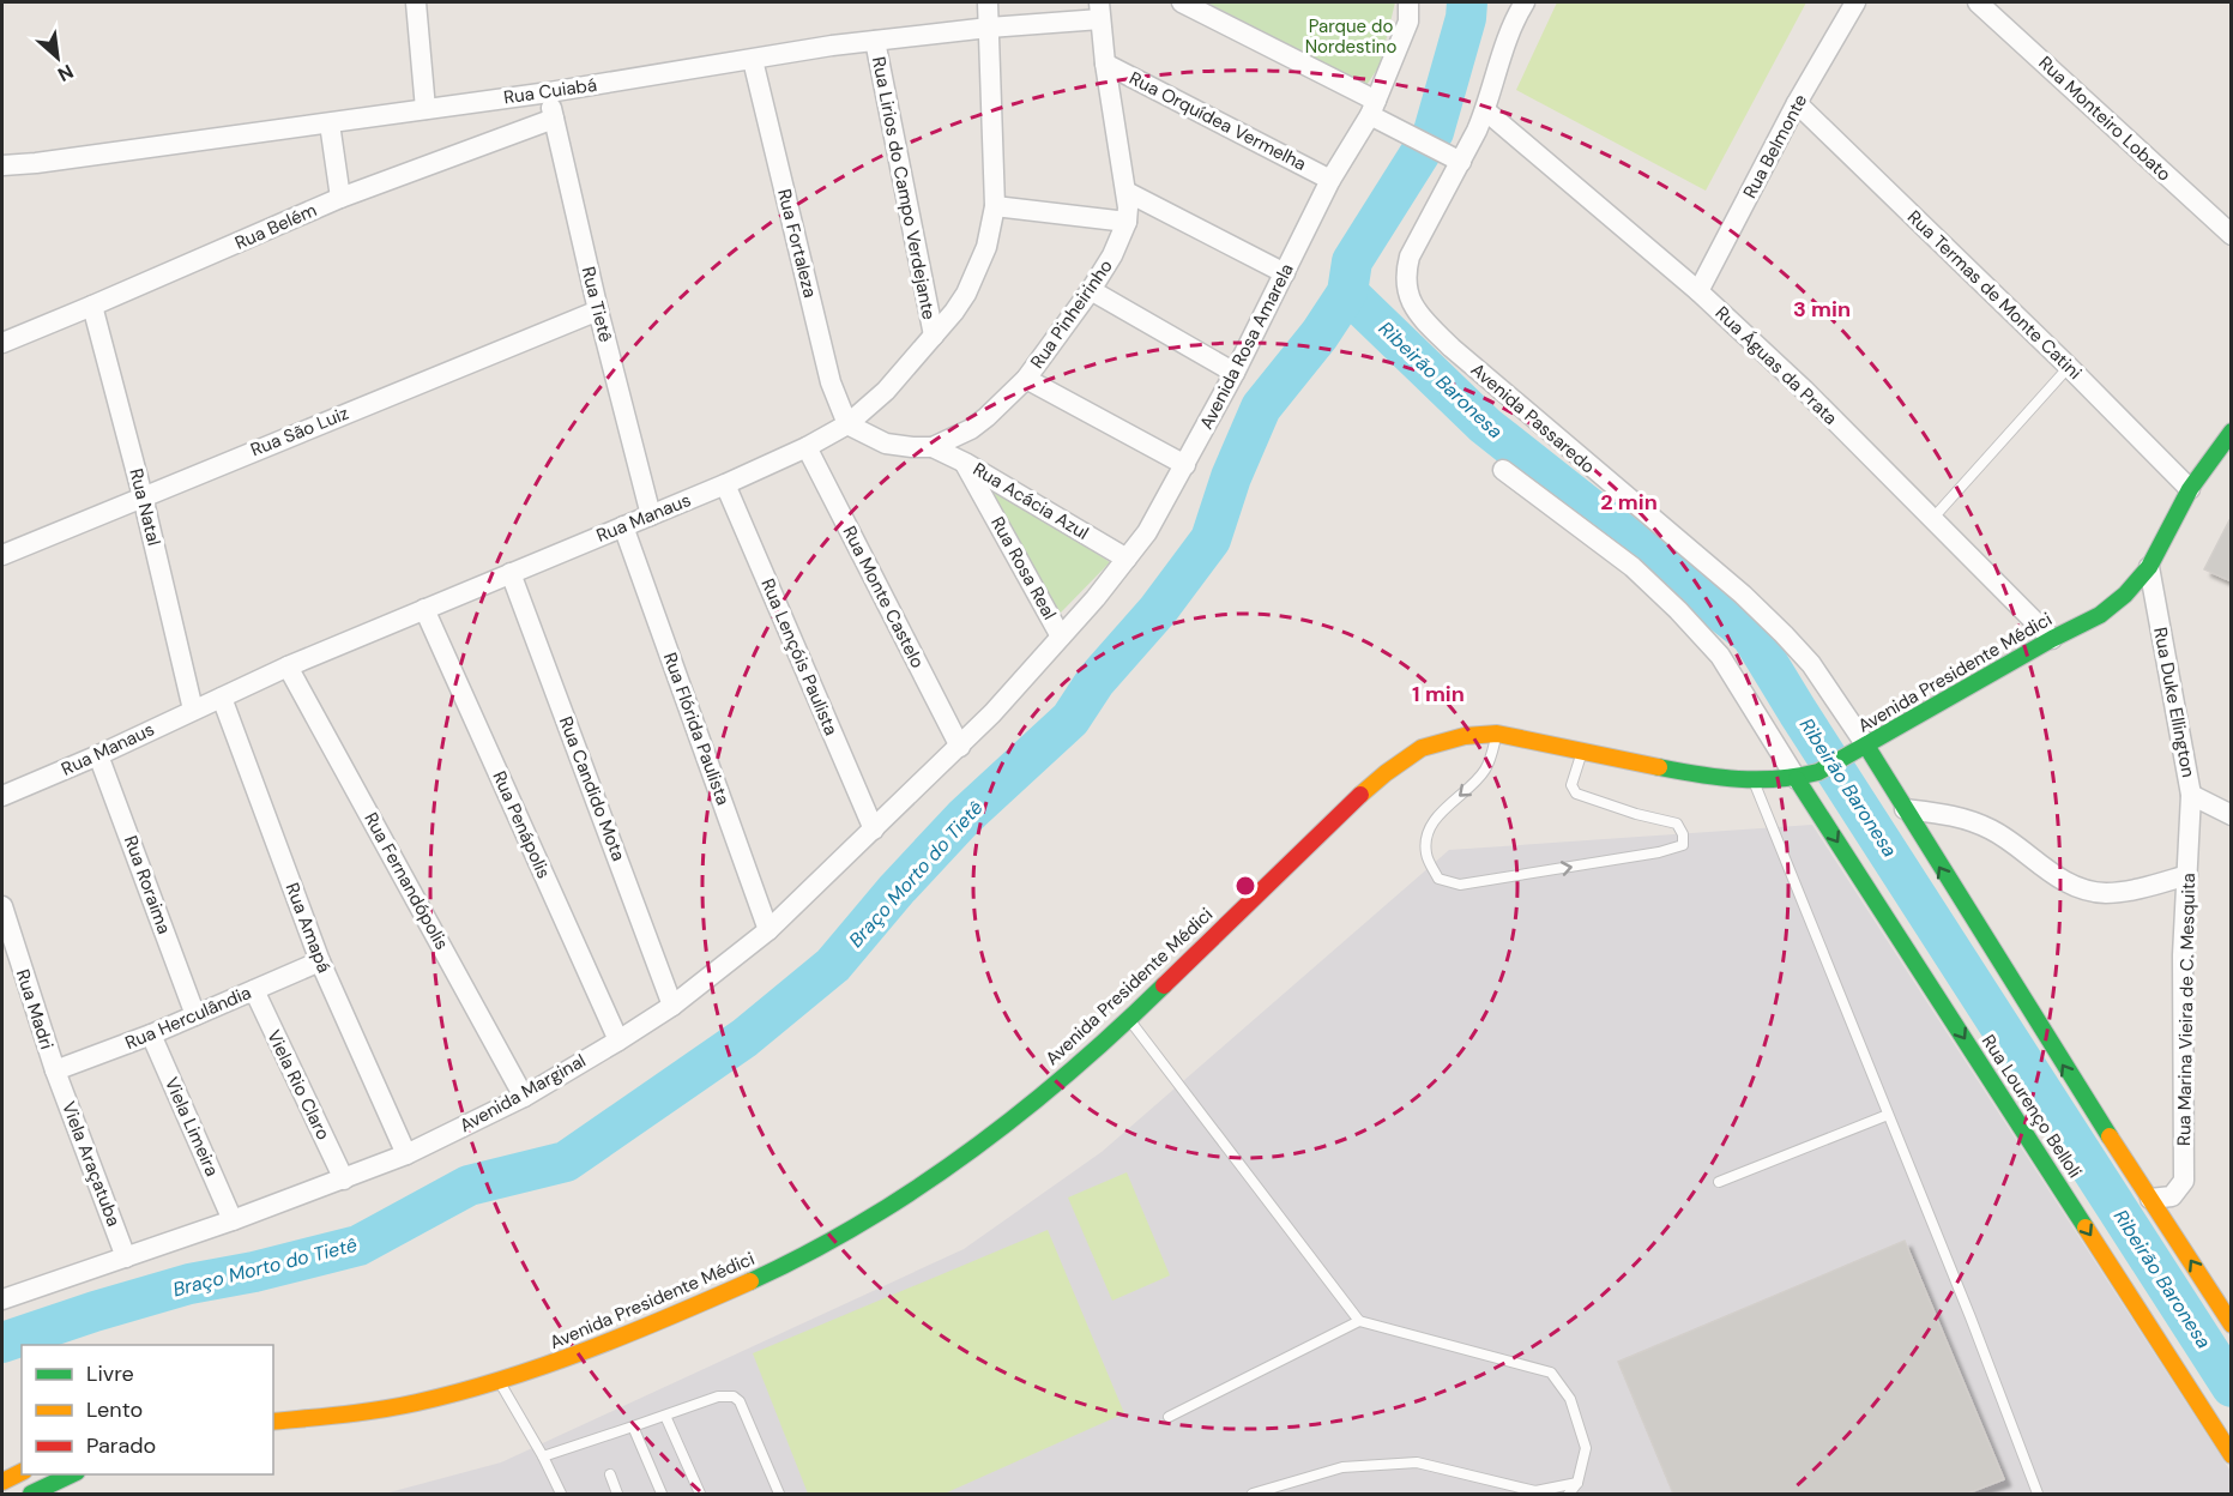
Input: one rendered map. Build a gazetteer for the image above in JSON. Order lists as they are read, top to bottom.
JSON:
{
  "streets": {
    "main road": ["Avenida Presidente Médici", "Rua Lourenço Belloli"],
    "street": [
      "Rua Cuiabá",
      "Rua Monteiro Lobato",
      "Rua Orquídea Vermelha",
      "Rua Belmonte",
      "Rua Lirios do Campo Verdejante",
      "Rua Belém",
      "Rua Fortaleza",
      "Rua Termas de Monte Catini",
      "Rua Tietê",
      "Rua Pinheirinho",
      "Avenida Rosa Amarela",
      "Rua Águas da Prata",
      "Avenida Passaredo",
      "Rua São Luiz",
      "Rua Acácia Azul",
      "Rua Natal",
      "Rua Manaus",
      "Rua Rosa Real",
      "Rua Monte Castelo",
      "Rua Lençóis Paulista",
      "Rua Duke Ellington",
      "Rua Flórida Paulista",
      "Rua Candido Mota",
      "Rua Penápolis",
      "Rua Fernandópolis",
      "Rua Roraima",
      "Rua Amapá",
      "Rua Madri",
      "Rua Marina Vieira de C. Mesquita",
      "Rua Herculândia",
      "Viela Rio Claro",
      "Avenida Marginal",
      "Viela Limeira",
      "Viela Araçatuba"
    ]
  },
  "crossings": [
    ["Rua Cuiabá", "Rua Lirios do Campo Verdejante"],
    ["Rua Cuiabá", "Rua Fortaleza"],
    ["Rua Cuiabá", "Rua Tietê"],
    ["Rua Cuiabá", "Rua Pinheirinho"],
    ["Rua Cuiabá", "Rua Manaus"],
    ["Rua Orquídea Vermelha", "Rua Pinheirinho"],
    ["Rua Orquídea Vermelha", "Avenida Rosa Amarela"],
    ["Rua Belmonte", "Rua Termas de Monte Catini"],
    ["Rua Belmonte", "Rua Águas da Prata"],
    ["Rua Lirios do Campo Verdejante", "Rua Manaus"],
    ["Rua Belém", "Rua Tietê"],
    ["Rua Belém", "Rua Natal"],
    ["Rua Fortaleza", "Rua Manaus"],
    ["Rua Termas de Monte Catini", "Avenida Presidente Médici"],
    ["Rua Tietê", "Rua São Luiz"],
    ["Rua Tietê", "Rua Manaus"],
    ["Rua Pinheirinho", "Rua Acácia Azul"],
    ["Avenida Rosa Amarela", "Rua Acácia Azul"],
    ["Avenida Rosa Amarela", "Rua Rosa Real"],
    ["Avenida Rosa Amarela", "Rua Monte Castelo"],
    ["Avenida Rosa Amarela", "Avenida Marginal"],
    ["Rua Águas da Prata", "Avenida Passaredo"],
    ["Rua Águas da Prata", "Avenida Presidente Médici"],
    ["Avenida Passaredo", "Avenida Presidente Médici"],
    ["Rua São Luiz", "Rua Natal"],
    ["Rua Acácia Azul", "Rua Rosa Real"],
    ["Rua Natal", "Rua Manaus"],
    ["Rua Manaus", "Rua Monte Castelo"],
    ["Rua Manaus", "Rua Lençóis Paulista"],
    ["Rua Manaus", "Rua Flórida Paulista"],
    ["Rua Manaus", "Rua Candido Mota"],
    ["Rua Manaus", "Rua Penápolis"],
    ["Rua Manaus", "Rua Fernandópolis"],
    ["Rua Manaus", "Rua Roraima"],
    ["Rua Manaus", "Rua Amapá"],
    ["Rua Monte Castelo", "Avenida Marginal"],
    ["Rua Lençóis Paulista", "Avenida Marginal"],
    ["Avenida Presidente Médici", "Rua Duke Ellington"],
    ["Avenida Presidente Médici", "Rua Lourenço Belloli"],
    ["Rua Duke Ellington", "Rua Marina Vieira de C. Mesquita"],
    ["Rua Flórida Paulista", "Avenida Marginal"],
    ["Rua Candido Mota", "Avenida Marginal"],
    ["Rua Penápolis", "Avenida Marginal"],
    ["Rua Fernandópolis", "Avenida Marginal"],
    ["Rua Roraima", "Rua Herculândia"],
    ["Rua Amapá", "Rua Herculândia"],
    ["Rua Amapá", "Avenida Marginal"],
    ["Rua Madri", "Rua Herculândia"],
    ["Rua Madri", "Viela Araçatuba"],
    ["Rua Herculândia", "Viela Rio Claro"],
    ["Rua Herculândia", "Viela Limeira"],
    ["Rua Herculândia", "Viela Araçatuba"],
    ["Viela Rio Claro", "Avenida Marginal"],
    ["Avenida Marginal", "Viela Limeira"],
    ["Avenida Marginal", "Viela Araçatuba"]
  ],
  "water": ["Ribeirão Baronesa", "Braço Morto do Tietê"],
  "parks": ["Parque do Nordestino"],
  "legend": ["Livre", "Lento", "Parado"],
  "north": "bottom right",
  "rings": ["3 min", "2 min", "1 min"]
}
